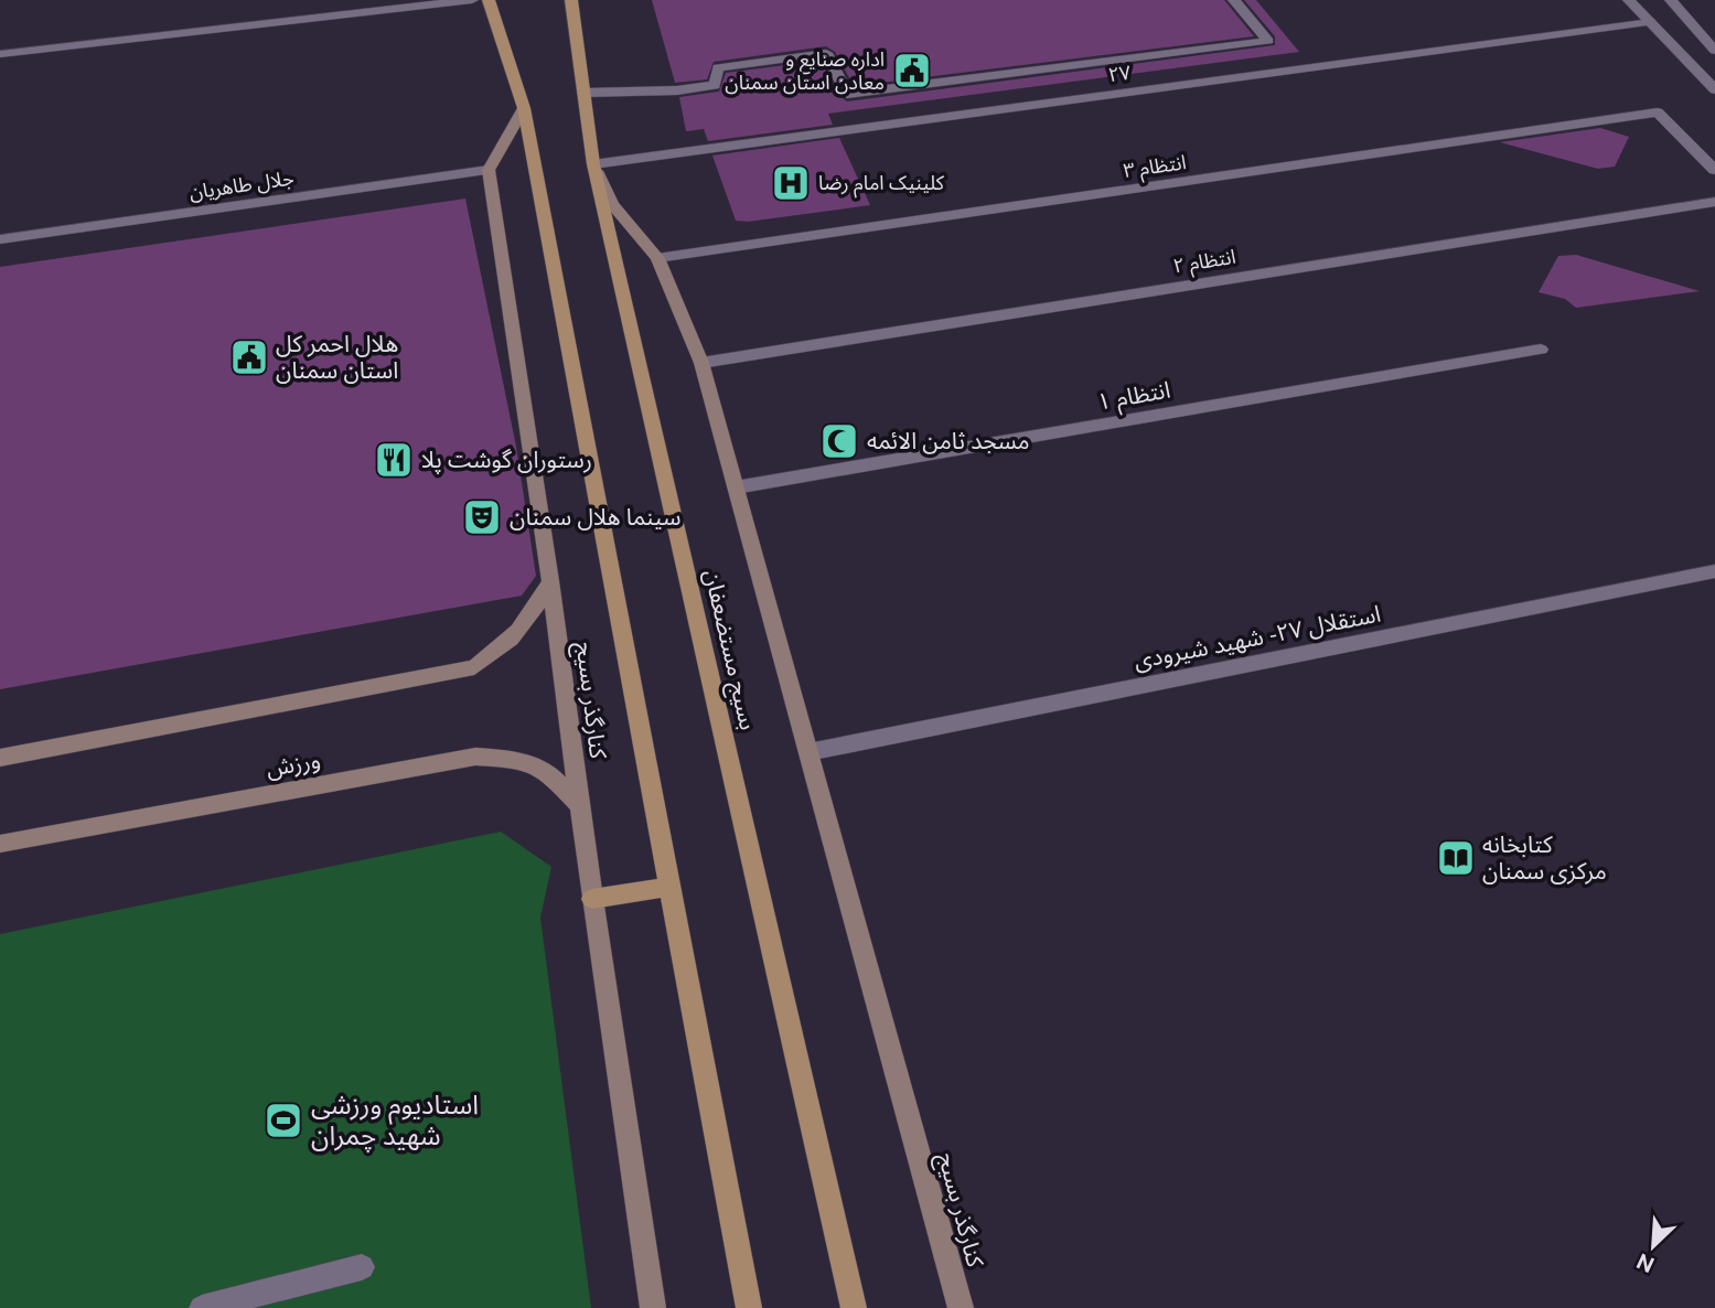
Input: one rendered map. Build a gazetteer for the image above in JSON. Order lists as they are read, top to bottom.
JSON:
{
  "streets": {
    "main road": ["بسیج مستضعفان", "کنارگذر بسیج", "ورزش"],
    "street": [
      "۲۷",
      "انتظام ۳",
      "جلال طاهریان",
      "انتظام ۲",
      "انتظام ۱",
      "استقلال ۲۷ - شهید شیرودی"
    ]
  },
  "crossings": [
    ["۲۷", "بسیج مستضعفان"],
    ["۲۷", "کنارگذر بسیج"],
    ["انتظام ۳", "کنارگذر بسیج"],
    ["جلال طاهریان", "کنارگذر بسیج"],
    ["انتظام ۲", "کنارگذر بسیج"],
    ["انتظام ۱", "کنارگذر بسیج"],
    ["استقلال ۲۷ - شهید شیرودی", "کنارگذر بسیج"],
    ["بسیج مستضعفان", "کنارگذر بسیج"],
    ["کنارگذر بسیج", "ورزش"]
  ],
  "places": {
    "public building": ["اداره صنایع و معادن استان سمنان", "هلال احمر کل استان سمنان"],
    "hospital": ["کلینیک امام رضا"],
    "mosque": ["مسجد ثامن الائمه"],
    "restaurant": ["رستوران گوشت پلا"],
    "theatre": ["سینما هلال سمنان"],
    "library": ["کتابخانه مرکزی سمنان"],
    "sports": ["استادیوم ورزشی شهید چمران"]
  },
  "north": "bottom left"
}
